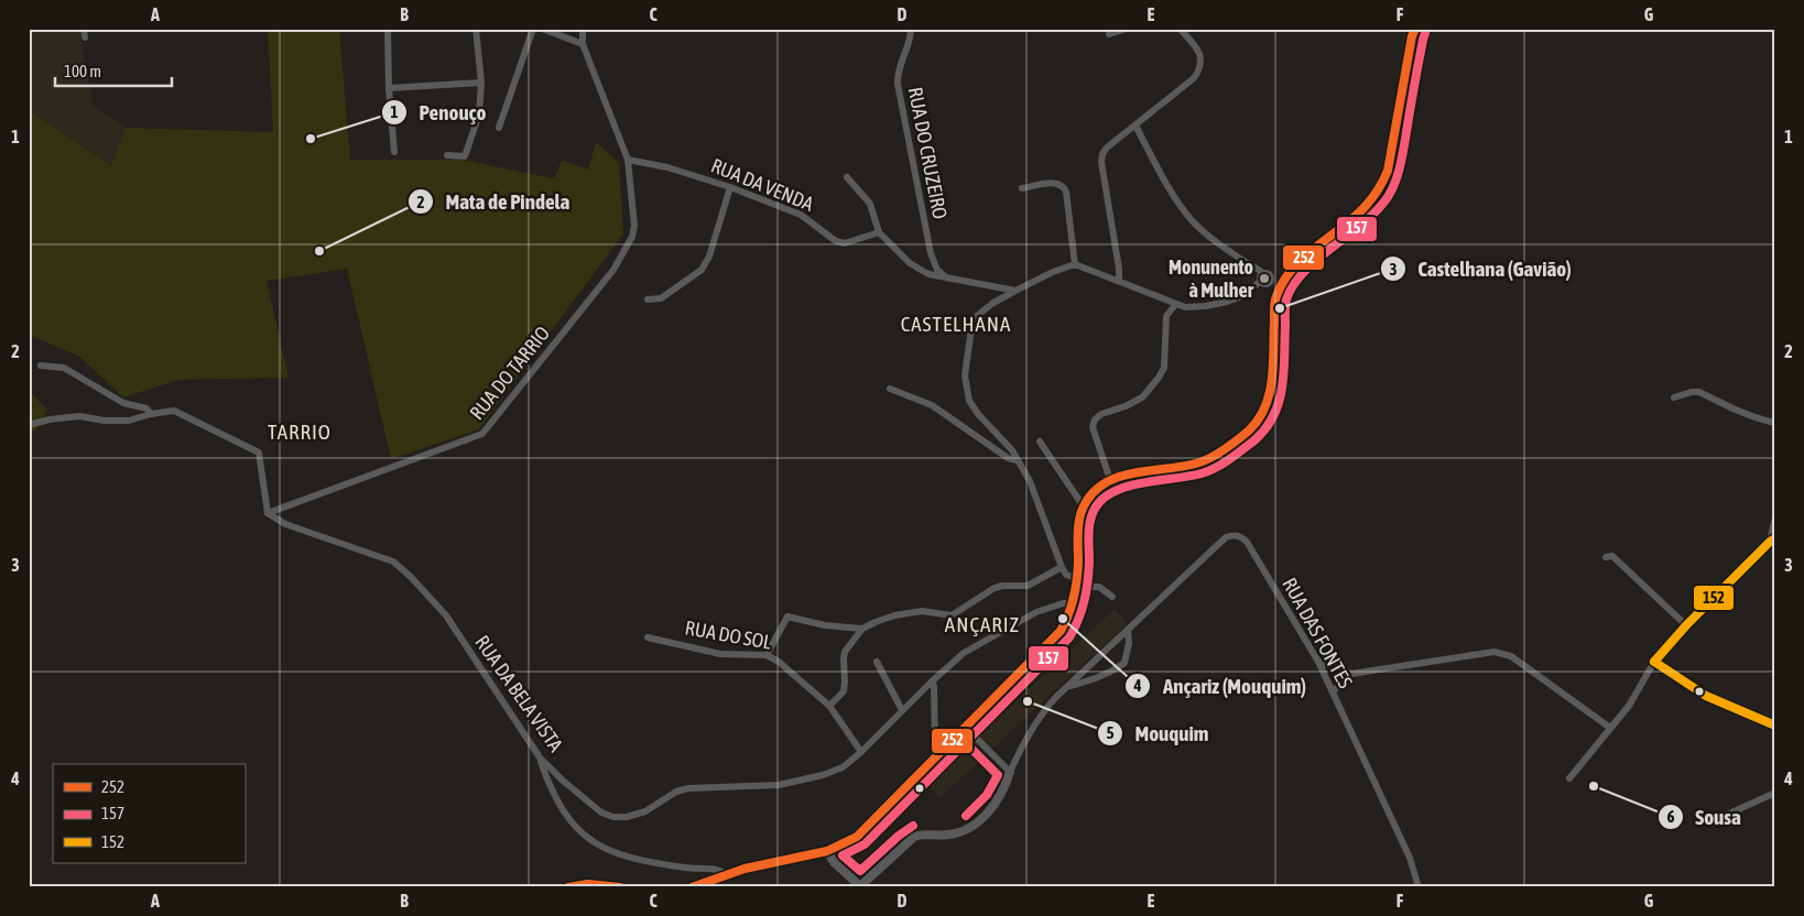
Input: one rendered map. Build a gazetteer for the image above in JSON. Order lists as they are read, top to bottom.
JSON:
{
  "streets": {
    "street": [
      "RUA DO CRUZEIRO",
      "RUA DA VENDA",
      "RUA DO TARRIO",
      "RUA DAS FONTES",
      "RUA DO SOL",
      "RUA DA BELA VISTA"
    ]
  },
  "crossings": [
    ["RUA DA VENDA", "RUA DO TARRIO"],
    ["RUA DO TARRIO", "RUA DA BELA VISTA"],
    ["RUA DO SOL", "RUA DA BELA VISTA"]
  ],
  "districts": ["CASTELHANA", "TARRIO", "ANÇARIZ"],
  "places": [
    "Penouço",
    "Mata de Pindela",
    "Monunento à Mulher",
    "Castelhana (Gavião)",
    "Ançariz (Mouquim)",
    "Mouquim",
    "Sousa"
  ],
  "lines": ["transit line 252", "transit line 157", "transit line 152"],
  "legend": ["252", "157", "152"],
  "scale_bar": "100 m",
  "grid": {
    "columns": [
      "A",
      "B",
      "C",
      "D",
      "E",
      "F",
      "G"
    ],
    "rows": [
      "1",
      "2",
      "3",
      "4"
    ]
  }
}
